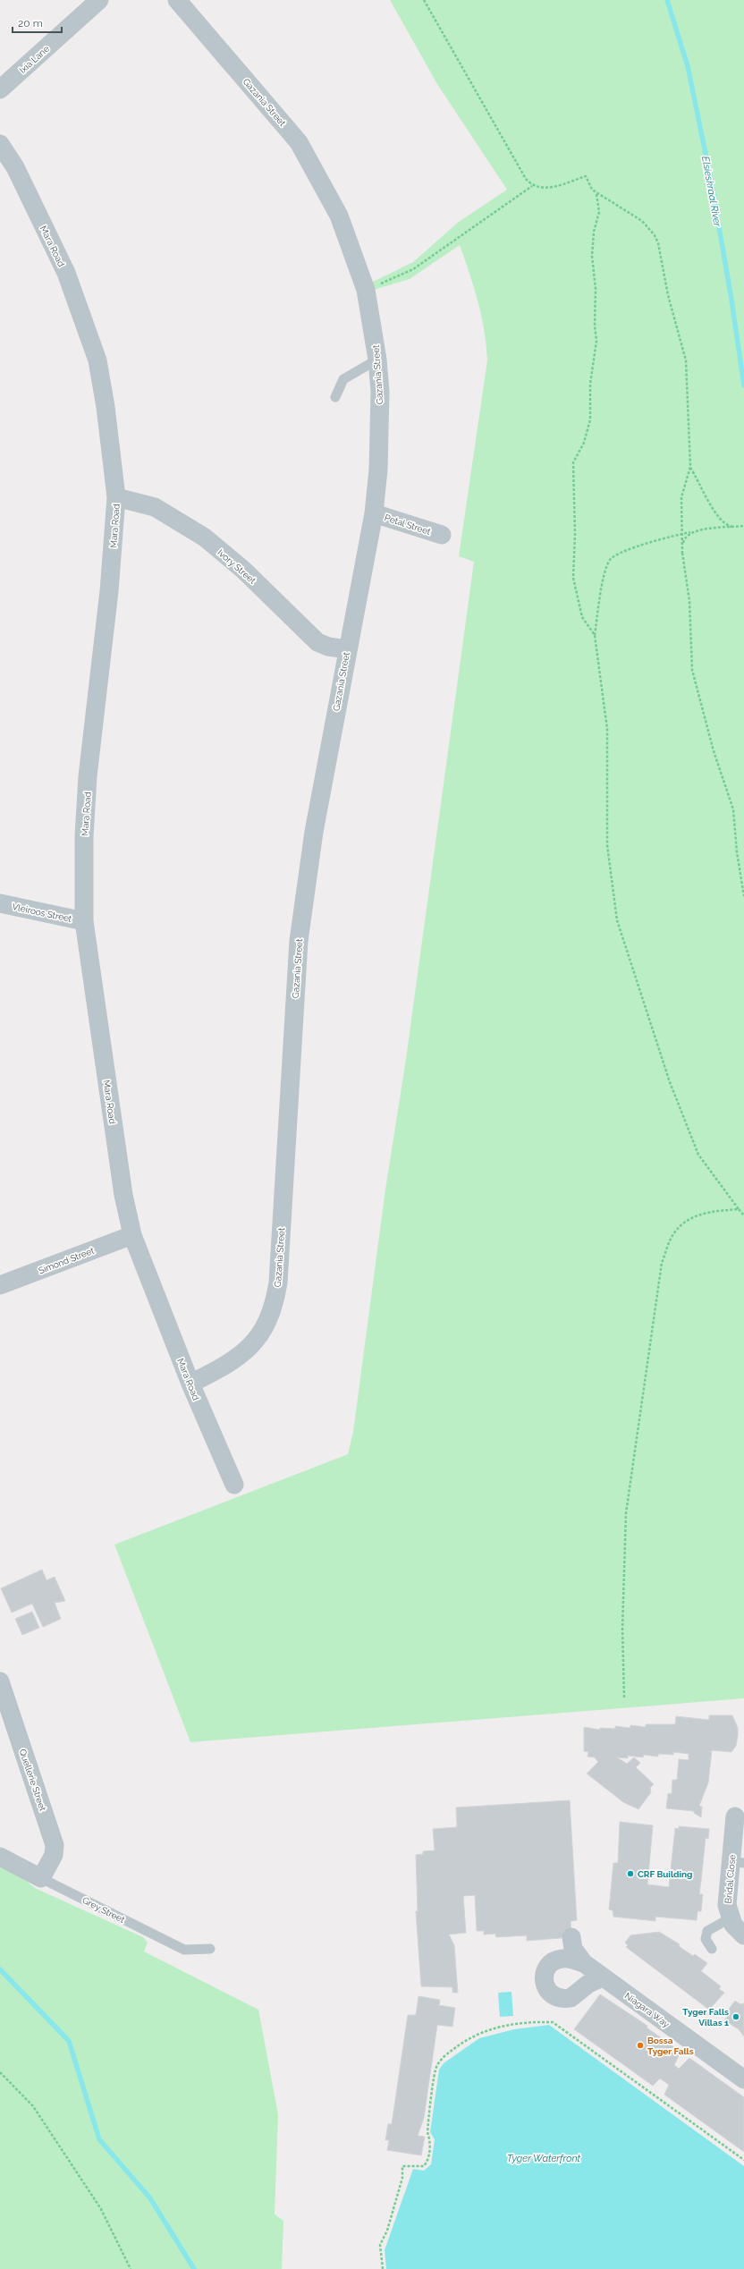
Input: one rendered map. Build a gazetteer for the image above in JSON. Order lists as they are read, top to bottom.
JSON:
{
  "streets": {
    "street": [
      "Ixia Lane",
      "Gazania Street",
      "Mara Road",
      "Petal Street",
      "Ivory Street",
      "Vleiroos Street",
      "Simond Street",
      "Quellerie Street",
      "Bridal Close",
      "Grey Street",
      "Niagara Way"
    ]
  },
  "crossings": [
    ["Gazania Street", "Mara Road"],
    ["Gazania Street", "Petal Street"],
    ["Gazania Street", "Ivory Street"],
    ["Mara Road", "Ivory Street"],
    ["Mara Road", "Vleiroos Street"],
    ["Mara Road", "Simond Street"],
    ["Quellerie Street", "Grey Street"]
  ],
  "water": ["Elsieskraal River", "Tyger Waterfront"],
  "places": ["CRF Building", "Tyger Falls Villas 1", "Bossa Tyger Falls"],
  "scale_bar": "20 m"
}
